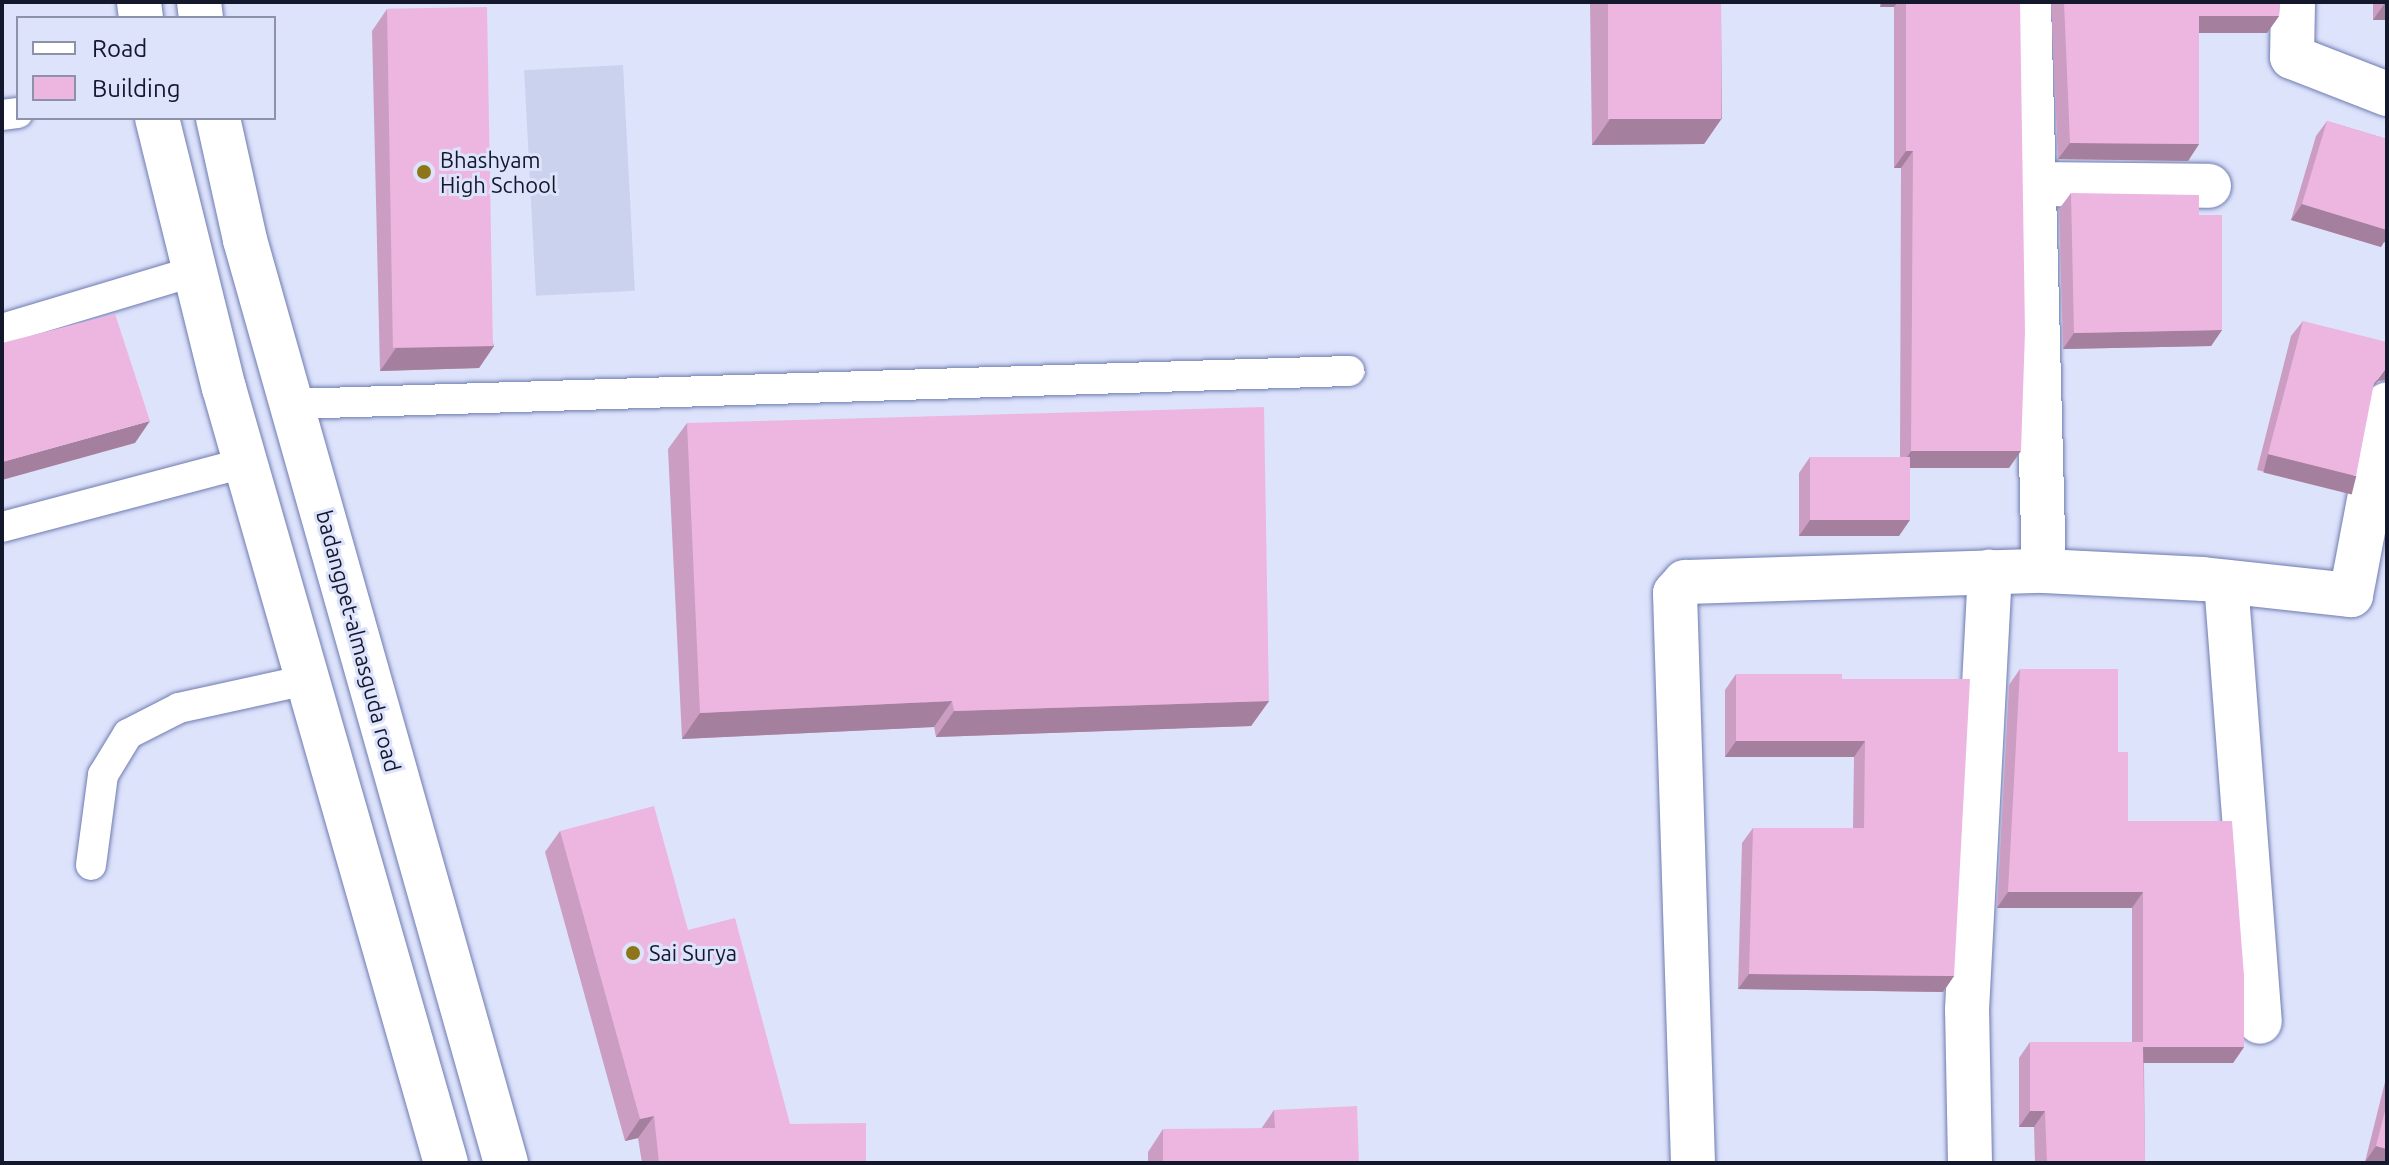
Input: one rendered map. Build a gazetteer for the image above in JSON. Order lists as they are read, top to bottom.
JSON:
{
  "streets": {
    "street": ["badangpet-almasguda road"]
  },
  "places": ["Bhashyam High School", "Sai Surya"],
  "legend": ["Road", "Building"]
}
